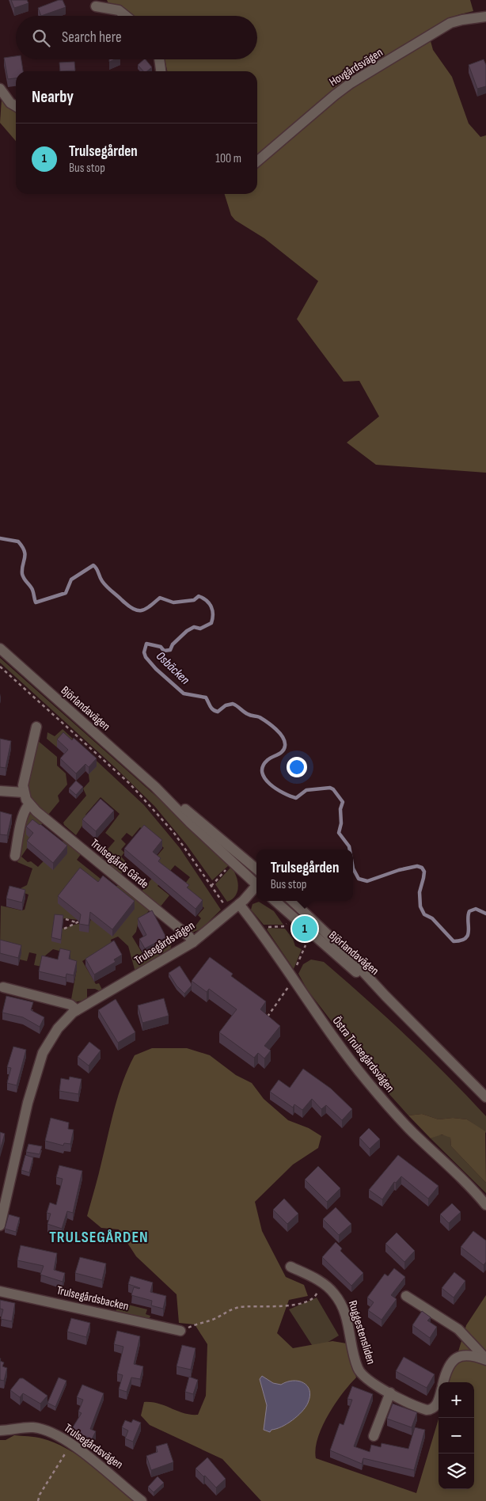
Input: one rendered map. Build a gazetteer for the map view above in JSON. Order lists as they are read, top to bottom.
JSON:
{
  "streets": {
    "street": [
      "Hovgårdsvägen",
      "Björlandavägen",
      "Trulsegårds Gärde",
      "Trulsegårdsvägen",
      "Östra Trulsegårdsvägen",
      "Trulsegårdsbacken",
      "Ruggestensliden"
    ]
  },
  "crossings": [
    ["Trulsegårds Gärde", "Trulsegårdsvägen"],
    ["Trulsegårdsvägen", "Östra Trulsegårdsvägen"]
  ],
  "districts": ["TRULSEGÅRDEN"],
  "water": ["Osbäcken"],
  "page": {
    "search": "Search here",
    "heading": "Nearby",
    "list": [
      {
        "mark": "1",
        "name": "Trulsegården",
        "note": "Bus stop",
        "value": "100 m"
      }
    ],
    "popup": ["Trulsegården", "Bus stop"],
    "pins": "1",
    "map_buttons": ["+", "−"]
  }
}
